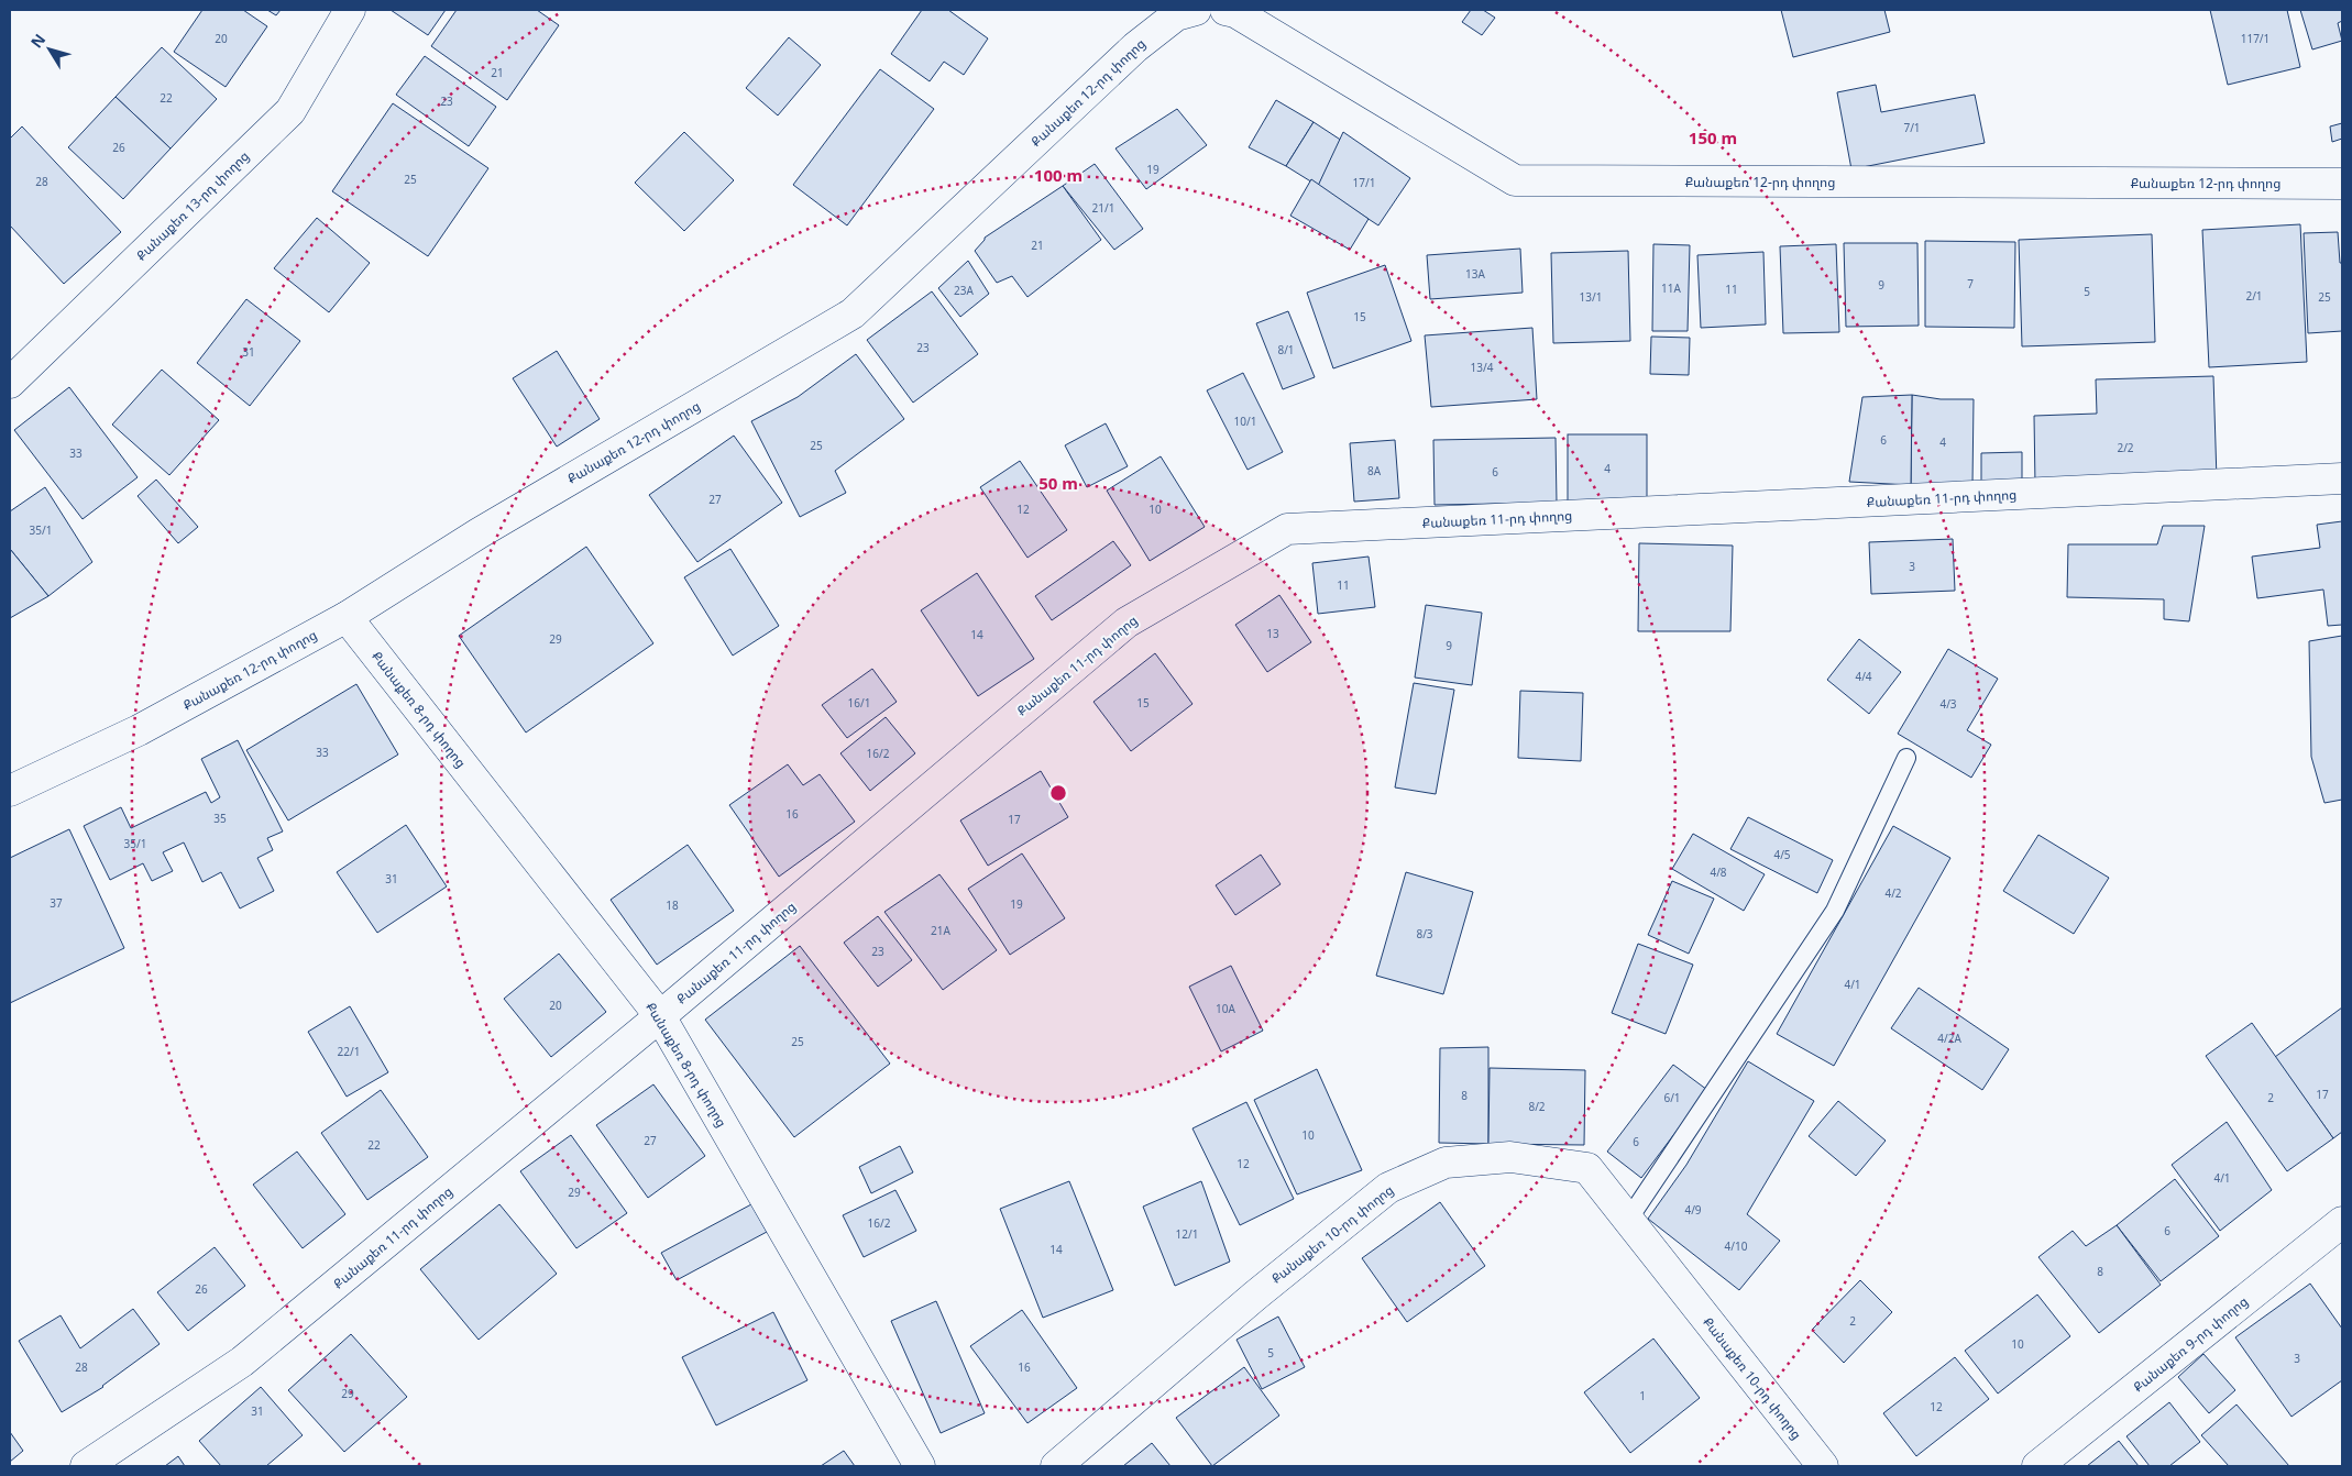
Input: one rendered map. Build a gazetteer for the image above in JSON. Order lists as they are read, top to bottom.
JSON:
{
  "streets": {
    "street": [
      "Քանաքեռ 12-րդ փողոց",
      "Քանաքեռ 13-րդ փողոց",
      "Քանաքեռ 11-րդ փողոց",
      "Քանաքեռ 8-րդ փողոց",
      "Քանաքեռ 10-րդ փողոց",
      "Քանաքեռ 9-րդ փողոց"
    ]
  },
  "crossings": [
    ["Քանաքեռ 12-րդ փողոց", "Քանաքեռ 8-րդ փողոց"],
    ["Քանաքեռ 11-րդ փողոց", "Քանաքեռ 8-րդ փողոց"]
  ],
  "house_numbers": [
    "20",
    "117/1",
    "21",
    "22",
    "23",
    "7/1",
    "26",
    "19",
    "25",
    "28",
    "17/1",
    "21/1",
    "21",
    "13А",
    "7",
    "9",
    "11A",
    "11",
    "23A",
    "5",
    "2/1",
    "13/1",
    "25",
    "15",
    "23",
    "8/1",
    "31",
    "13/4",
    "10/1",
    "6",
    "4",
    "25",
    "2/2",
    "33",
    "4",
    "8А",
    "6",
    "27",
    "12",
    "10",
    "35/1",
    "3",
    "11",
    "13",
    "14",
    "29",
    "9",
    "4/4",
    "16/1",
    "15",
    "4/3",
    "33",
    "16/2",
    "16",
    "35",
    "17",
    "35/1",
    "4/5",
    "4/8",
    "31",
    "4/2",
    "37",
    "19",
    "18",
    "21А",
    "8/3",
    "23",
    "4/1",
    "20",
    "10А",
    "4/2А",
    "25",
    "22/1",
    "17",
    "8",
    "6/1",
    "2",
    "8/2",
    "10",
    "27",
    "6",
    "22",
    "12",
    "4/1",
    "29",
    "4/9",
    "16/2",
    "6",
    "12/1",
    "4/10",
    "14",
    "8",
    "26",
    "2",
    "10",
    "5",
    "3",
    "28",
    "16",
    "29",
    "1",
    "12",
    "31"
  ],
  "north": "top left",
  "rings": ["150 m", "100 m", "50 m"]
}
